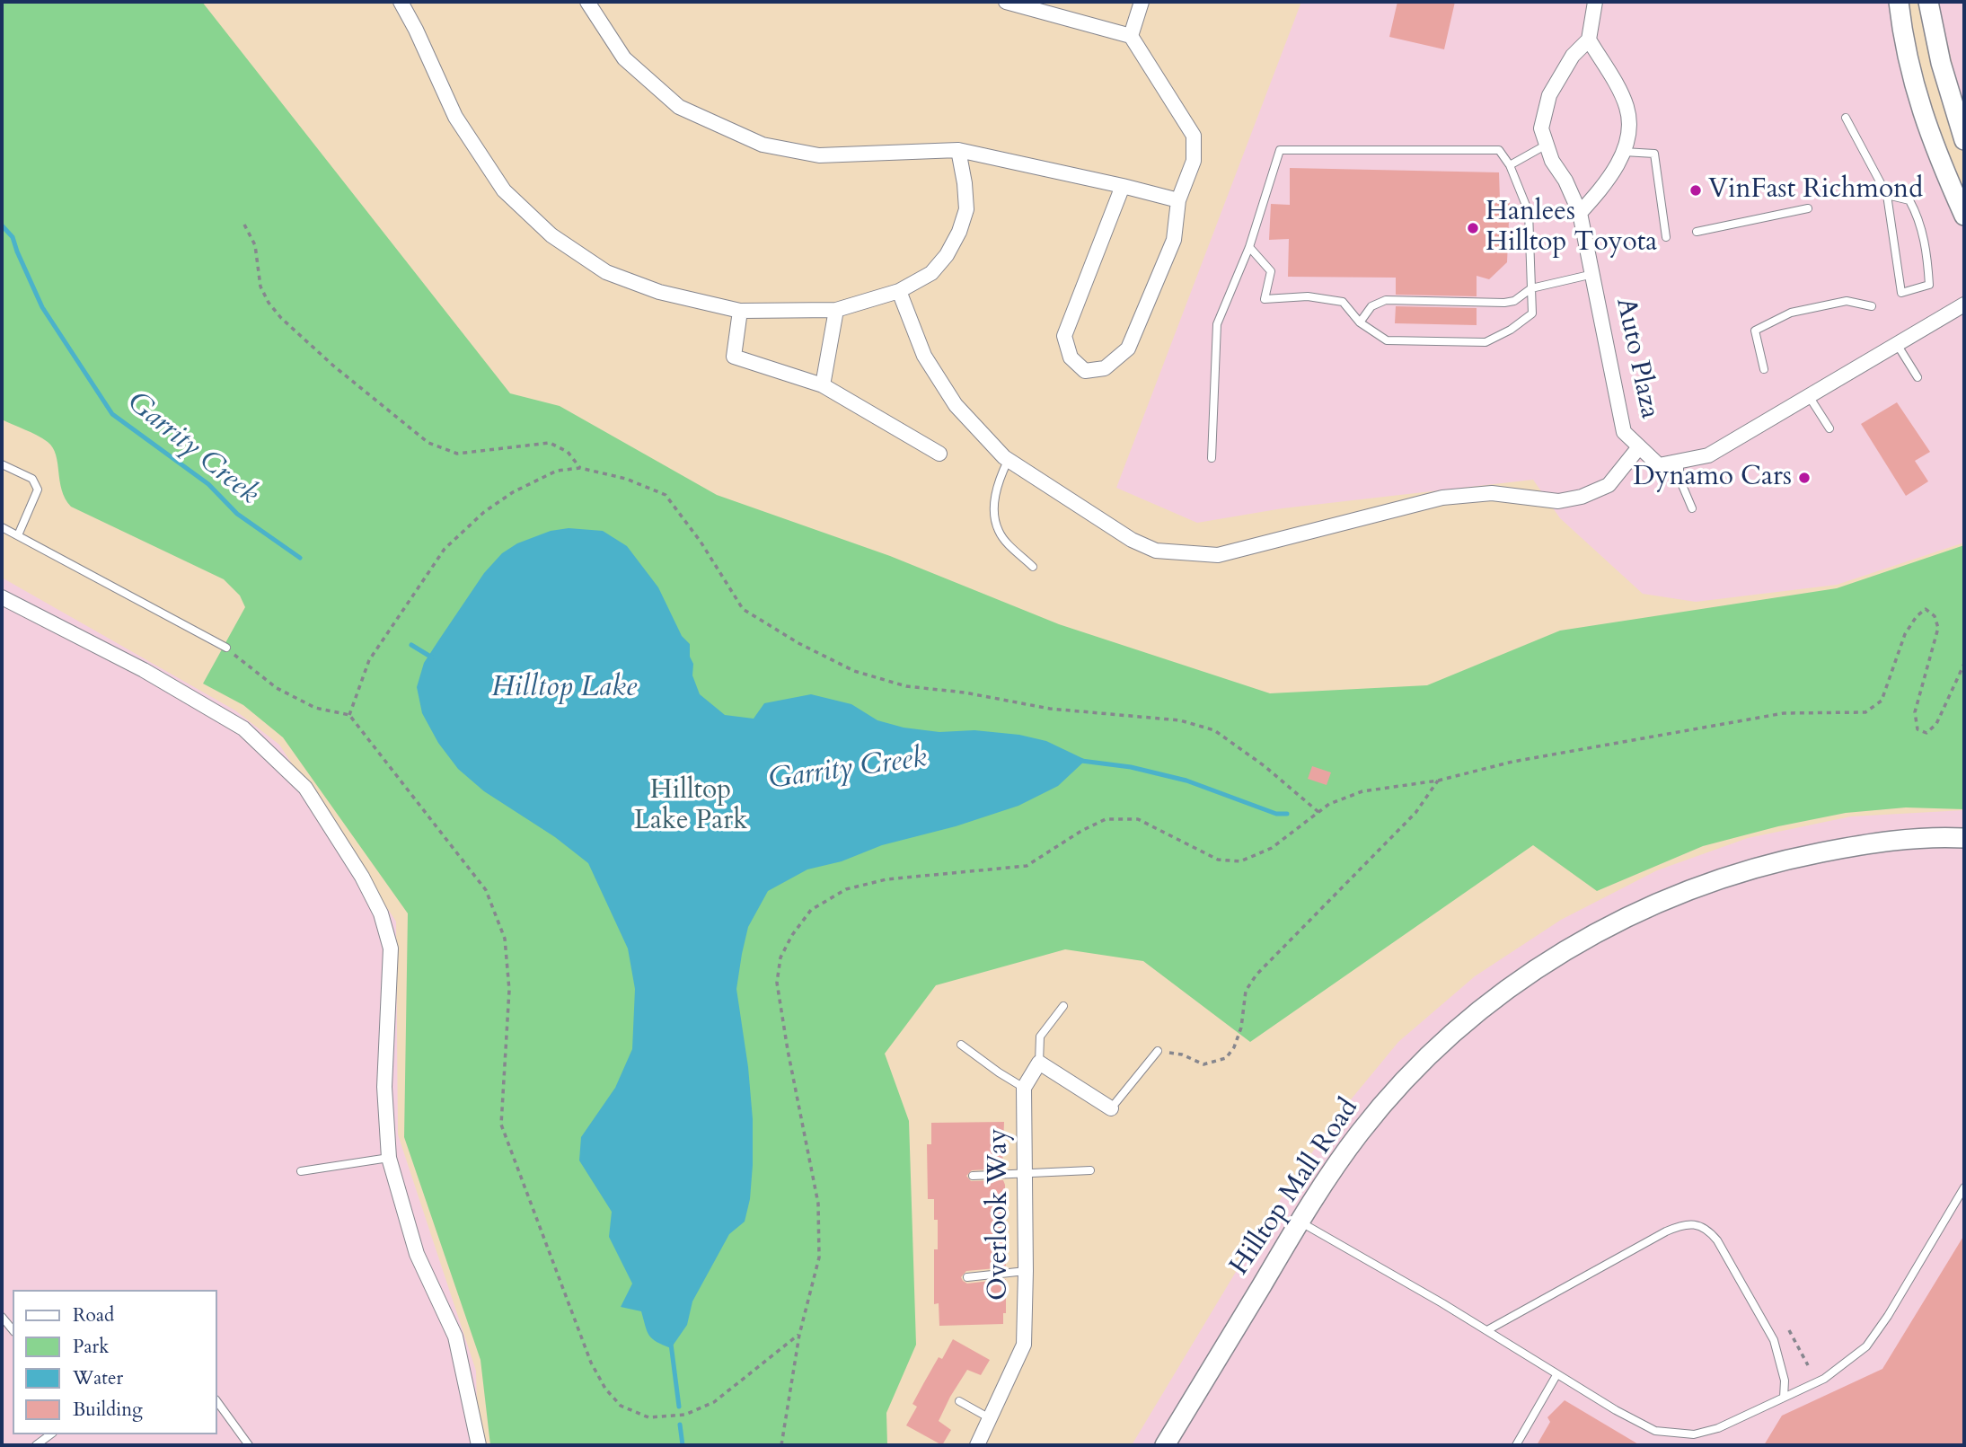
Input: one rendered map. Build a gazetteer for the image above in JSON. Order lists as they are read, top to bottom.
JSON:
{
  "streets": {
    "street": ["Auto Plaza", "Hilltop Mall Road", "Overlook Way"]
  },
  "water": ["Garrity Creek", "Hilltop Lake"],
  "parks": ["Hilltop Lake Park"],
  "places": ["VinFast Richmond", "Hanlees Hilltop Toyota", "Dynamo Cars"],
  "legend": [
    "Road",
    "Park",
    "Water",
    "Building"
  ]
}
